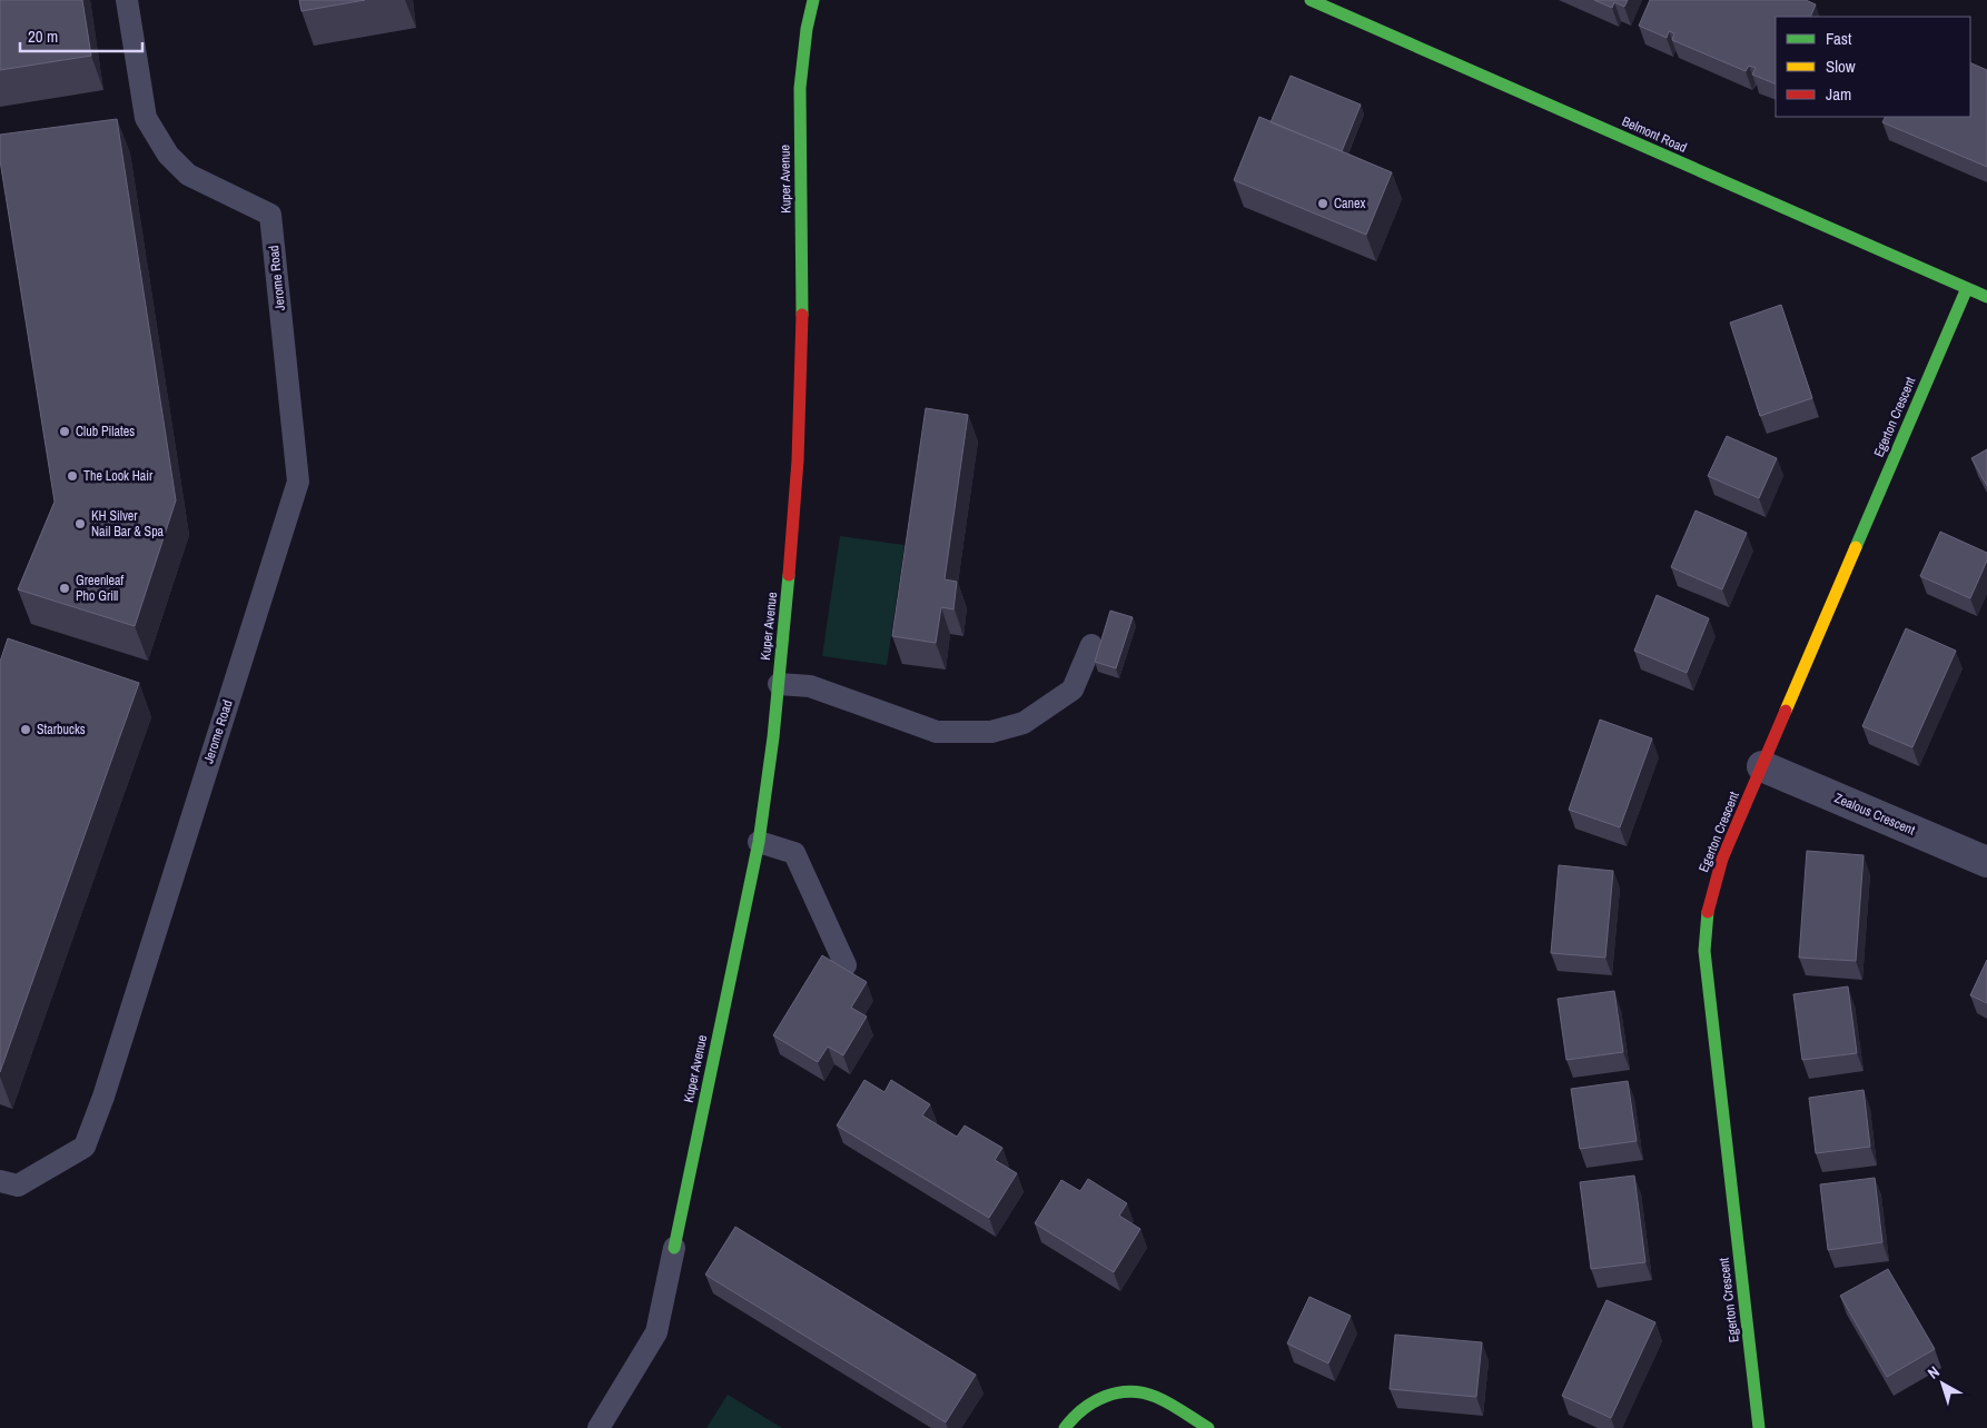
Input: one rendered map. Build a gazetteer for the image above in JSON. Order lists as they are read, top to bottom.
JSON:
{
  "streets": {
    "street": [
      "Belmont Road",
      "Kuper Avenue",
      "Egerton Crescent",
      "Zealous Crescent"
    ],
    "lane": ["Jerome Road"]
  },
  "crossings": [
    ["Belmont Road", "Egerton Crescent"],
    ["Egerton Crescent", "Zealous Crescent"]
  ],
  "places": [
    "Canex",
    "Club Pilates",
    "The Look Hair",
    "KH Silver Nail Bar & Spa",
    "Greenleaf Pho Grill",
    "Starbucks"
  ],
  "legend": ["Fast", "Slow", "Jam"],
  "scale_bar": "20 m",
  "north": "top left"
}
